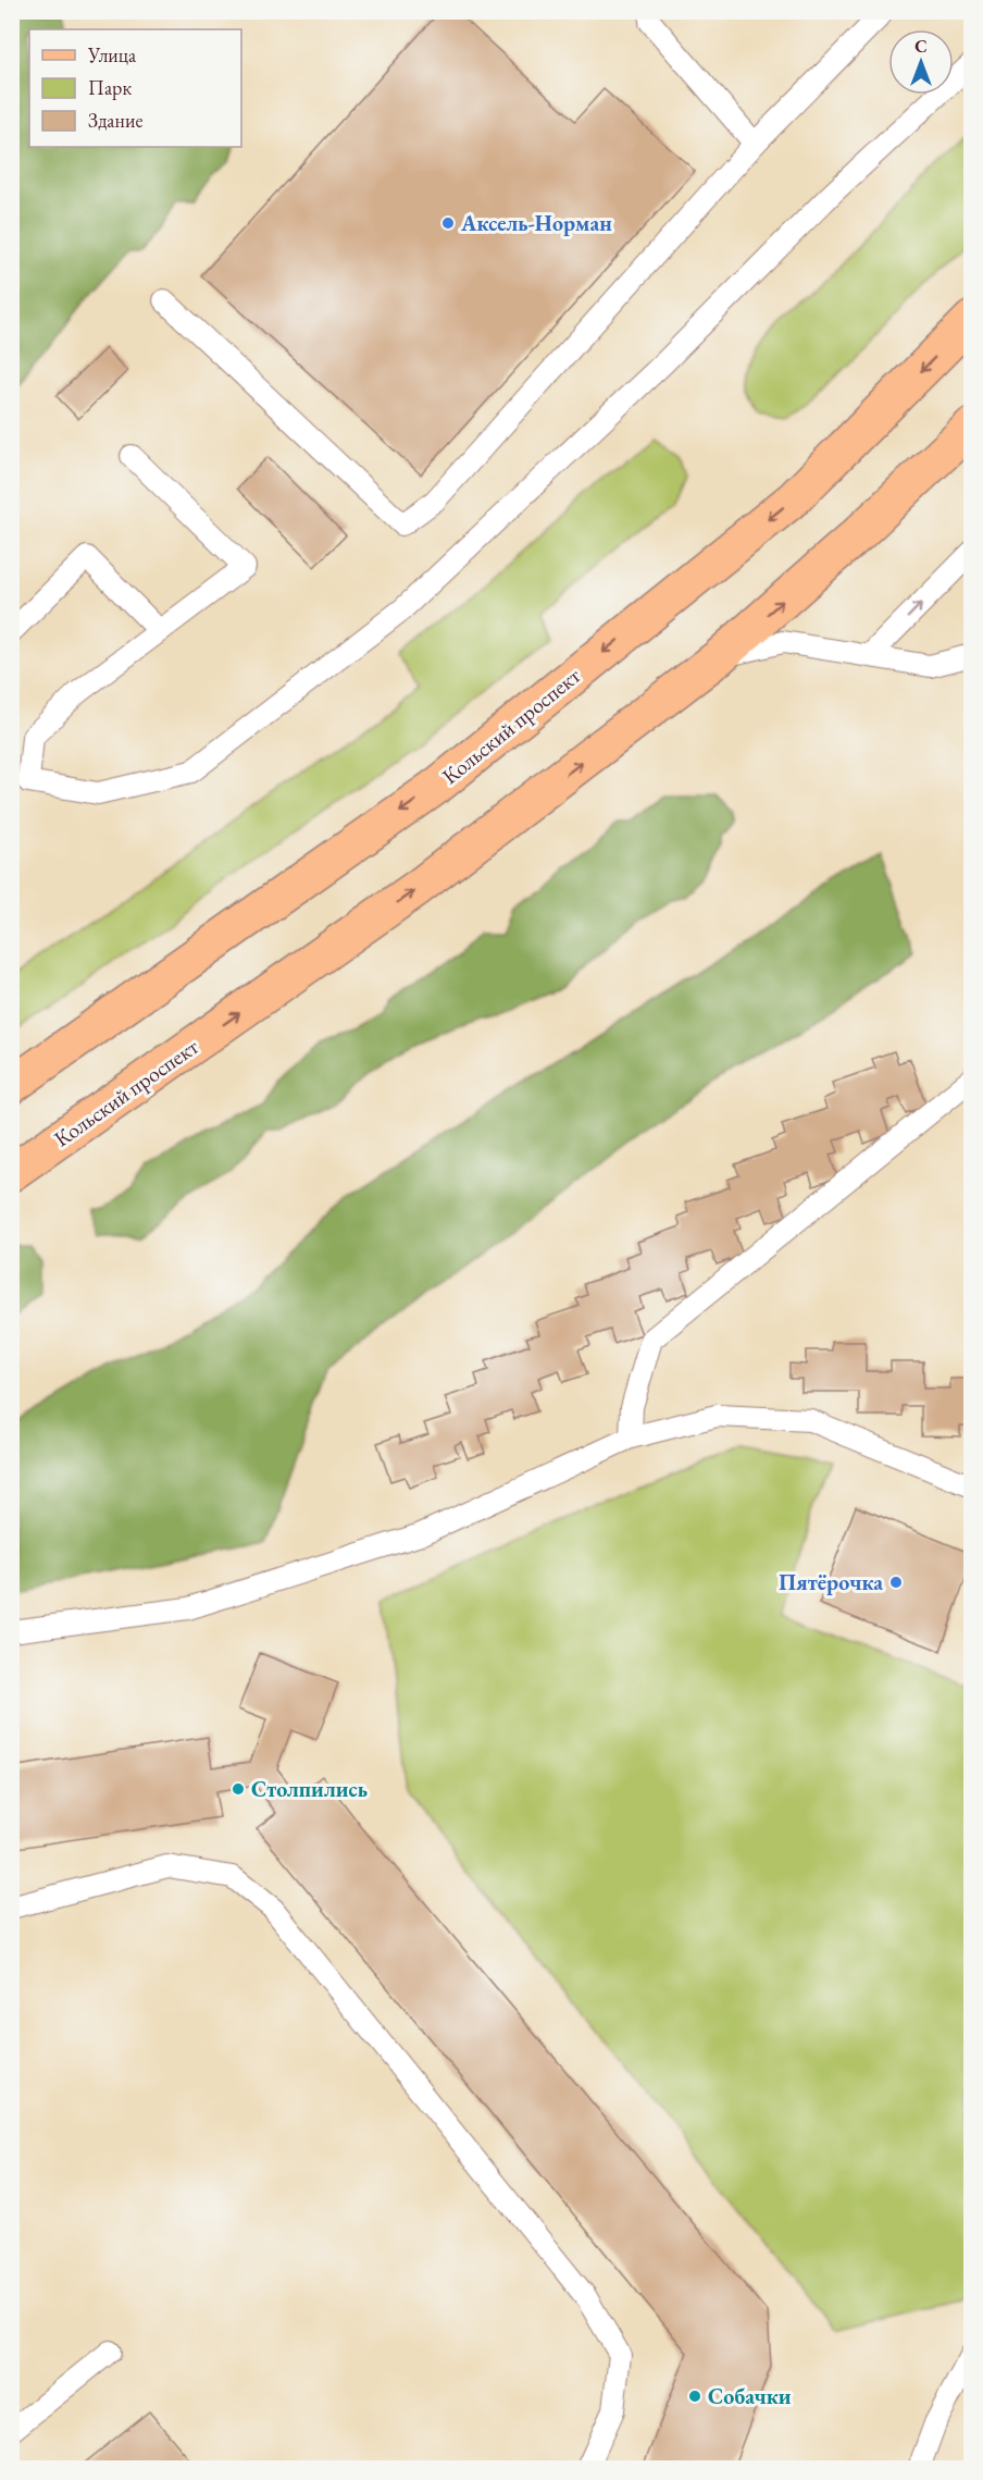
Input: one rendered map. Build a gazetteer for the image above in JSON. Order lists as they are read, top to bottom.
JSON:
{
  "streets": {
    "main road": ["Кольский проспект"]
  },
  "places": [
    "Аксель-Норман",
    "Пятёрочка",
    "Столпились",
    "Собачки"
  ],
  "legend": ["Улица", "Парк", "Здание"],
  "north": "top"
}
